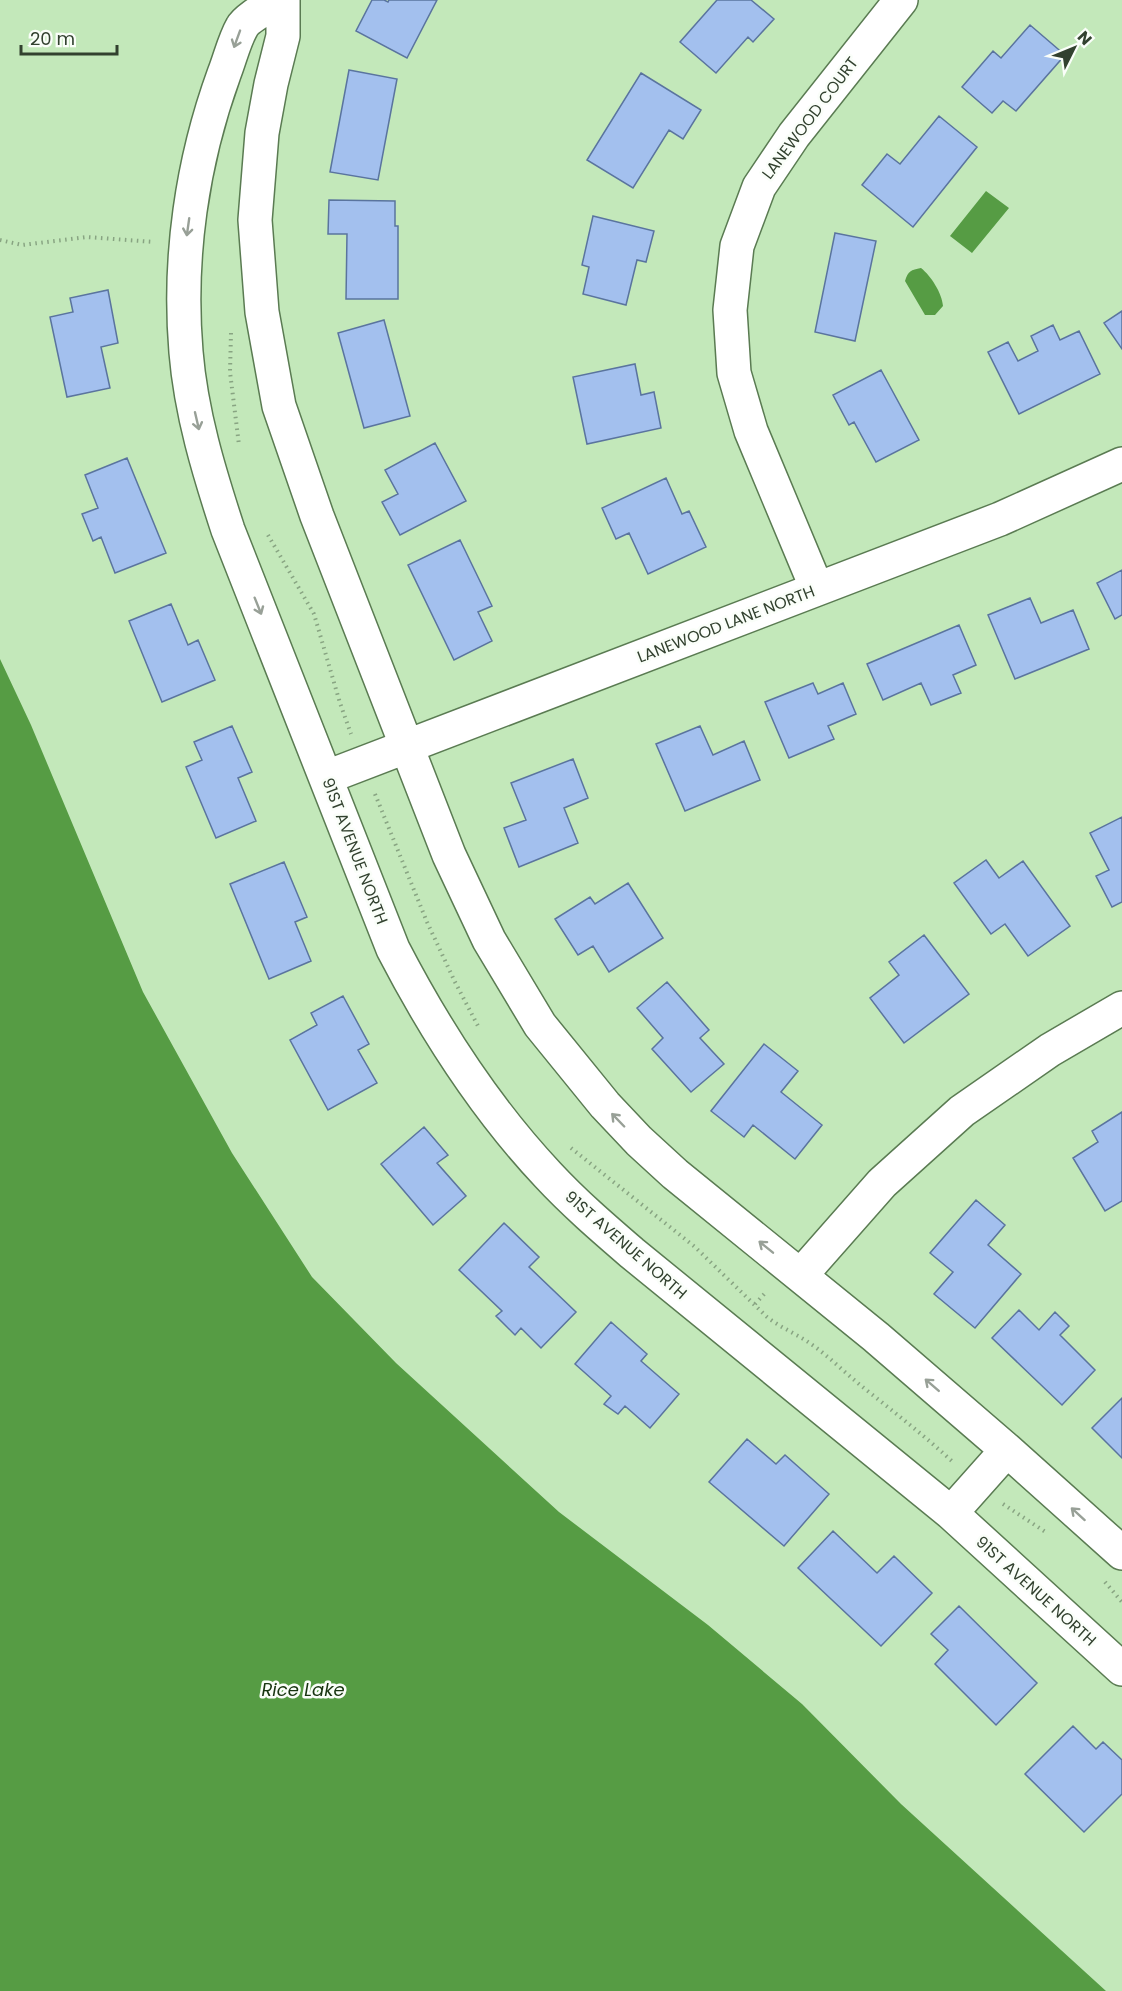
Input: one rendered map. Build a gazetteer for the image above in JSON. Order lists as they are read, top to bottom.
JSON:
{
  "streets": {
    "street": ["LANEWOOD COURT", "LANEWOOD LANE NORTH", "91ST AVENUE NORTH"]
  },
  "crossings": [
    ["LANEWOOD COURT", "LANEWOOD LANE NORTH"],
    ["LANEWOOD LANE NORTH", "91ST AVENUE NORTH"]
  ],
  "water": ["Rice Lake"],
  "scale_bar": "20 m",
  "north": "top right"
}
